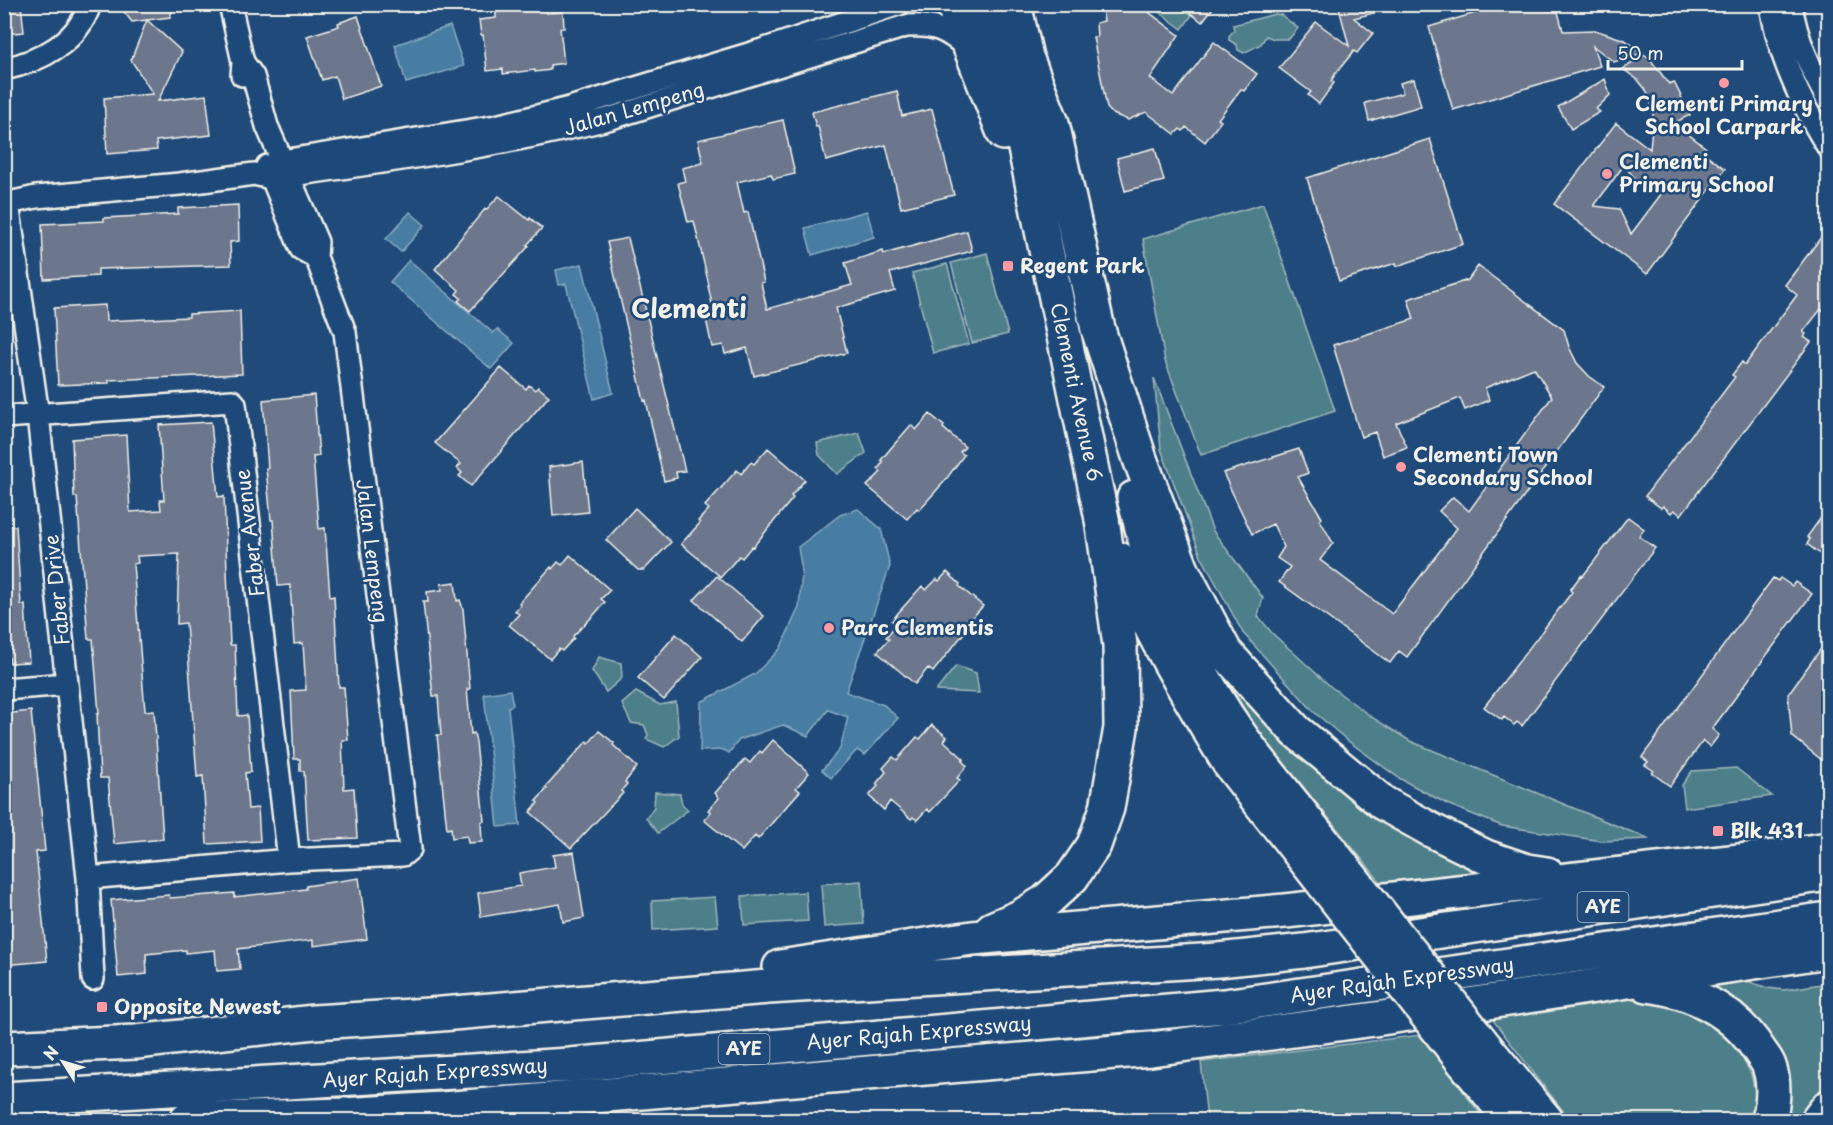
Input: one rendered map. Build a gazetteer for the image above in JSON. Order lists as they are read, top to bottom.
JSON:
{
  "streets": {
    "main road": ["Clementi Avenue 6", "AYE", "Ayer Rajah Expressway"],
    "street": ["Jalan Lempeng", "Faber Avenue", "Faber Drive"]
  },
  "crossings": [
    ["Jalan Lempeng", "Clementi Avenue 6"],
    ["Jalan Lempeng", "Faber Avenue"],
    ["Jalan Lempeng", "Faber Drive"],
    ["Faber Avenue", "Faber Drive"]
  ],
  "districts": ["Clementi"],
  "places": {
    "other": [
      "Clementi Primary School Carpark",
      "Clementi Primary School",
      "Clementi Town Secondary School",
      "Parc Clementis"
    ],
    "transit": ["Regent Park", "Blk 431", "Opposite Newest"]
  },
  "scale_bar": "50 m",
  "north": "top left"
}
